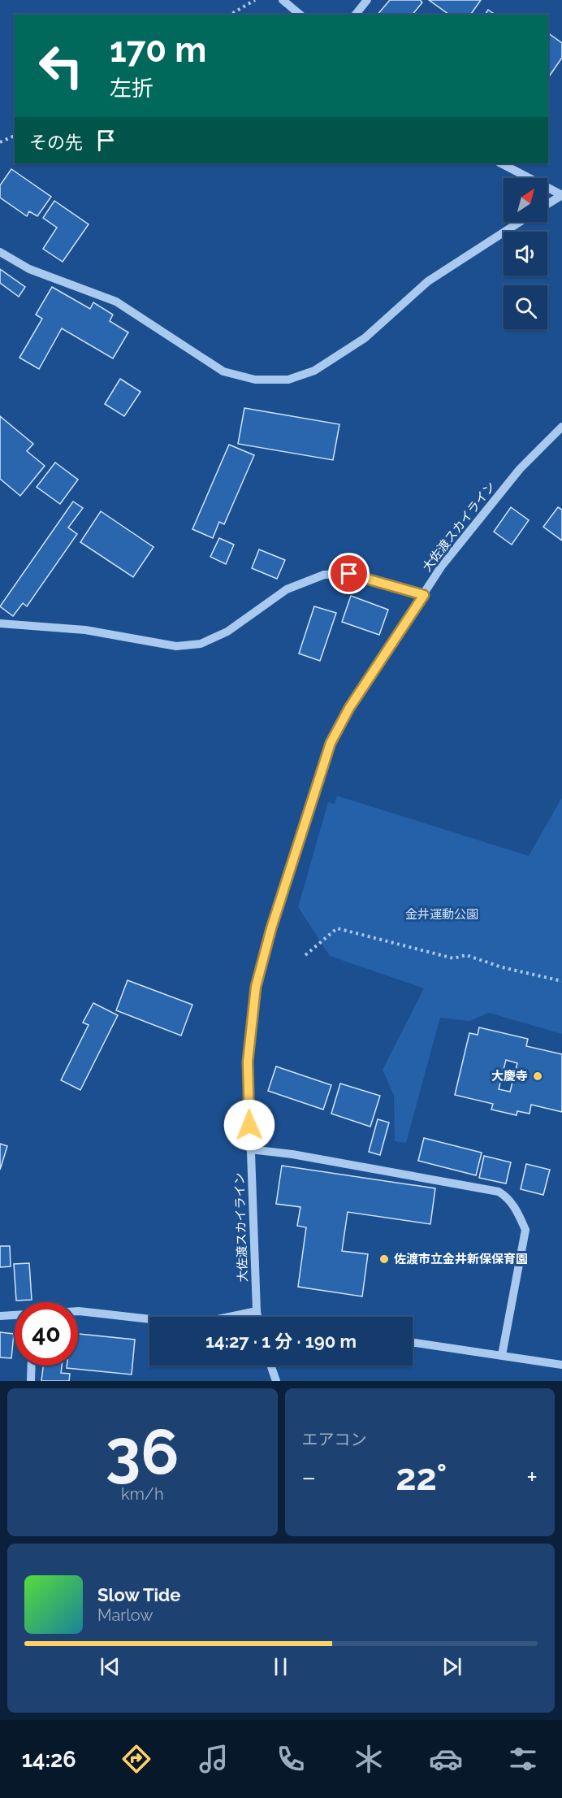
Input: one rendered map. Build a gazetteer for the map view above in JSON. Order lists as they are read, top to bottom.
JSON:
{
  "streets": {
    "street": ["大佐渡スカイライン"]
  },
  "parks": ["金井運動公園"],
  "places": ["大慶寺", "佐渡市立金井新保保育園"],
  "north": "top right",
  "page": {
    "turn": ["170 m", "左折"],
    "then": "その先",
    "limit": "40",
    "trip": "14:27 · 1 分 · 190 m",
    "tile": [
      ["36", "km/h"],
      "エアコン"
    ],
    "heat": ["−", "22°", "+"],
    "song": ["Slow Tide", "Marlow"],
    "tabs": "14:26"
  }
}
